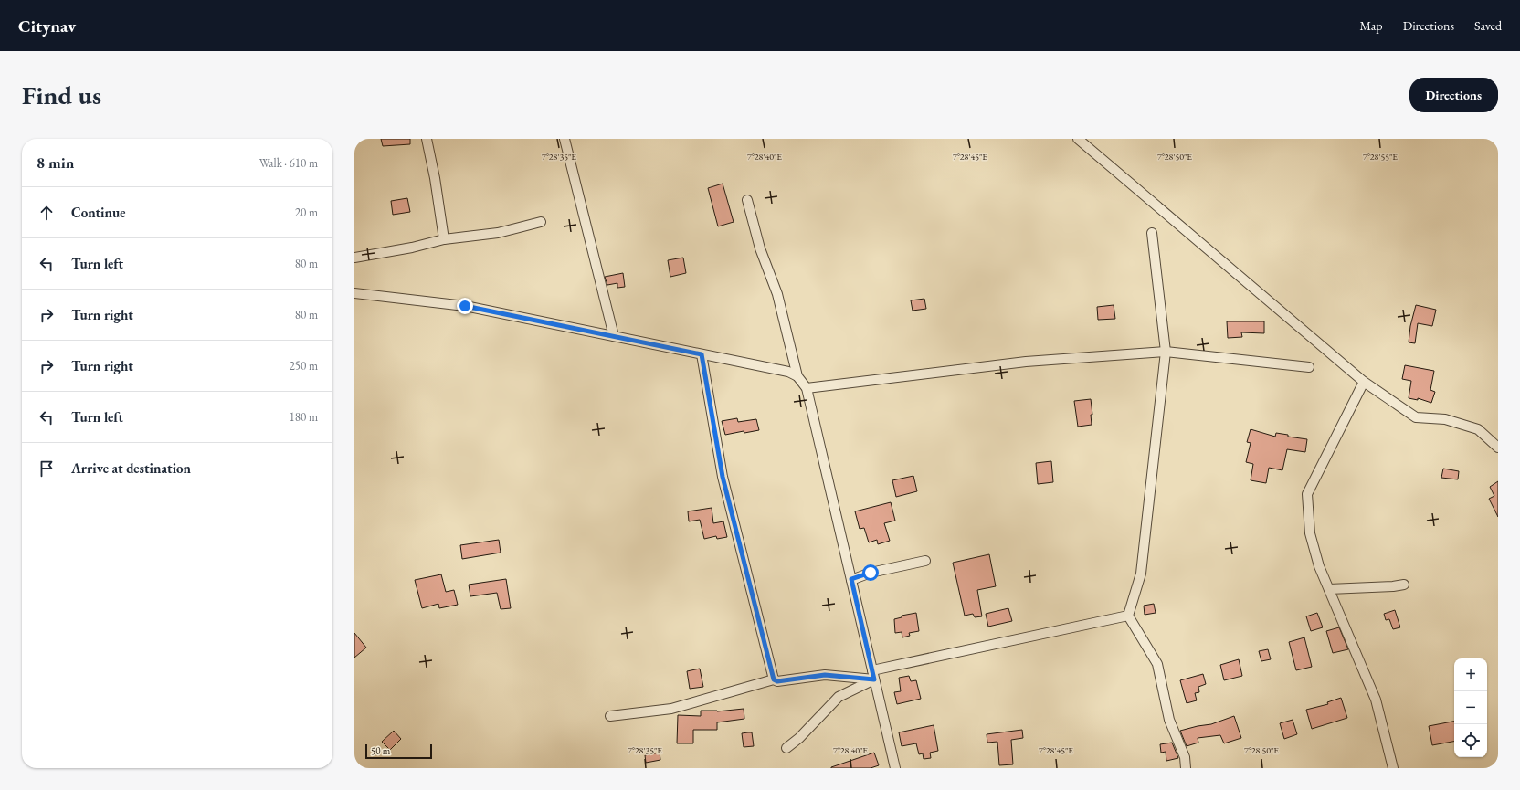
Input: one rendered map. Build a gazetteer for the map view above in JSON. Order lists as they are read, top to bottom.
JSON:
{
  "scale_bar": "50 m",
  "page": {
    "header": "Citynav",
    "nav": ["Map", "Directions", "Saved"],
    "buttons": "Directions",
    "title": "Find us",
    "heading": ["8 min", "Walk · 610 m"],
    "list": [
      ["Continue", "20 m"],
      ["Turn left", "80 m"],
      ["Turn right", "80 m"],
      ["Turn right", "250 m"],
      ["Turn left", "180 m"],
      "Arrive at destination"
    ],
    "map_buttons": ["+", "−"],
    "scale": "50 m"
  },
  "coordinates": [
    "7°28'35\"E",
    "7°28'40\"E",
    "7°28'45\"E",
    "7°28'50\"E",
    "7°28'55\"E"
  ]
}
